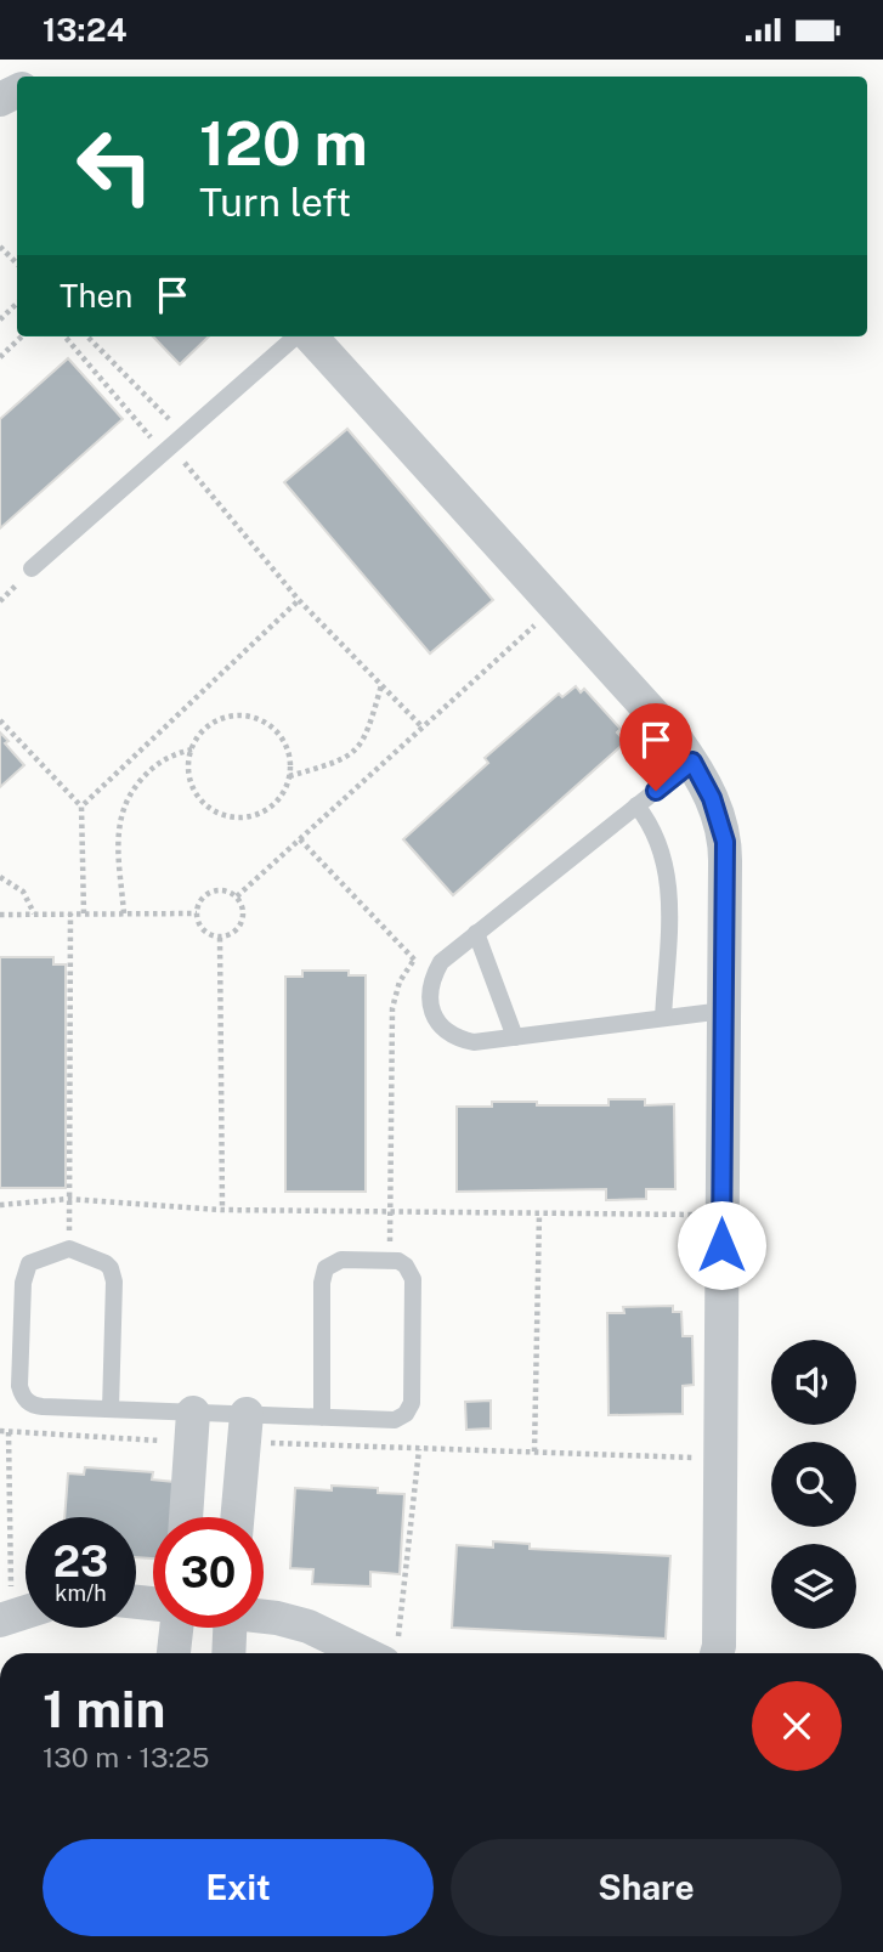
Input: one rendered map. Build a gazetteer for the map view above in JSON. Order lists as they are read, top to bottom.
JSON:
{
  "page": {
    "status": "13:24",
    "turn": ["120 m", "Turn left"],
    "then": "Then",
    "speed": "23 km/h",
    "limit": "30",
    "heading": ["1 min", "130 m · 13:25"],
    "buttons": ["Exit", "Share"]
  }
}
